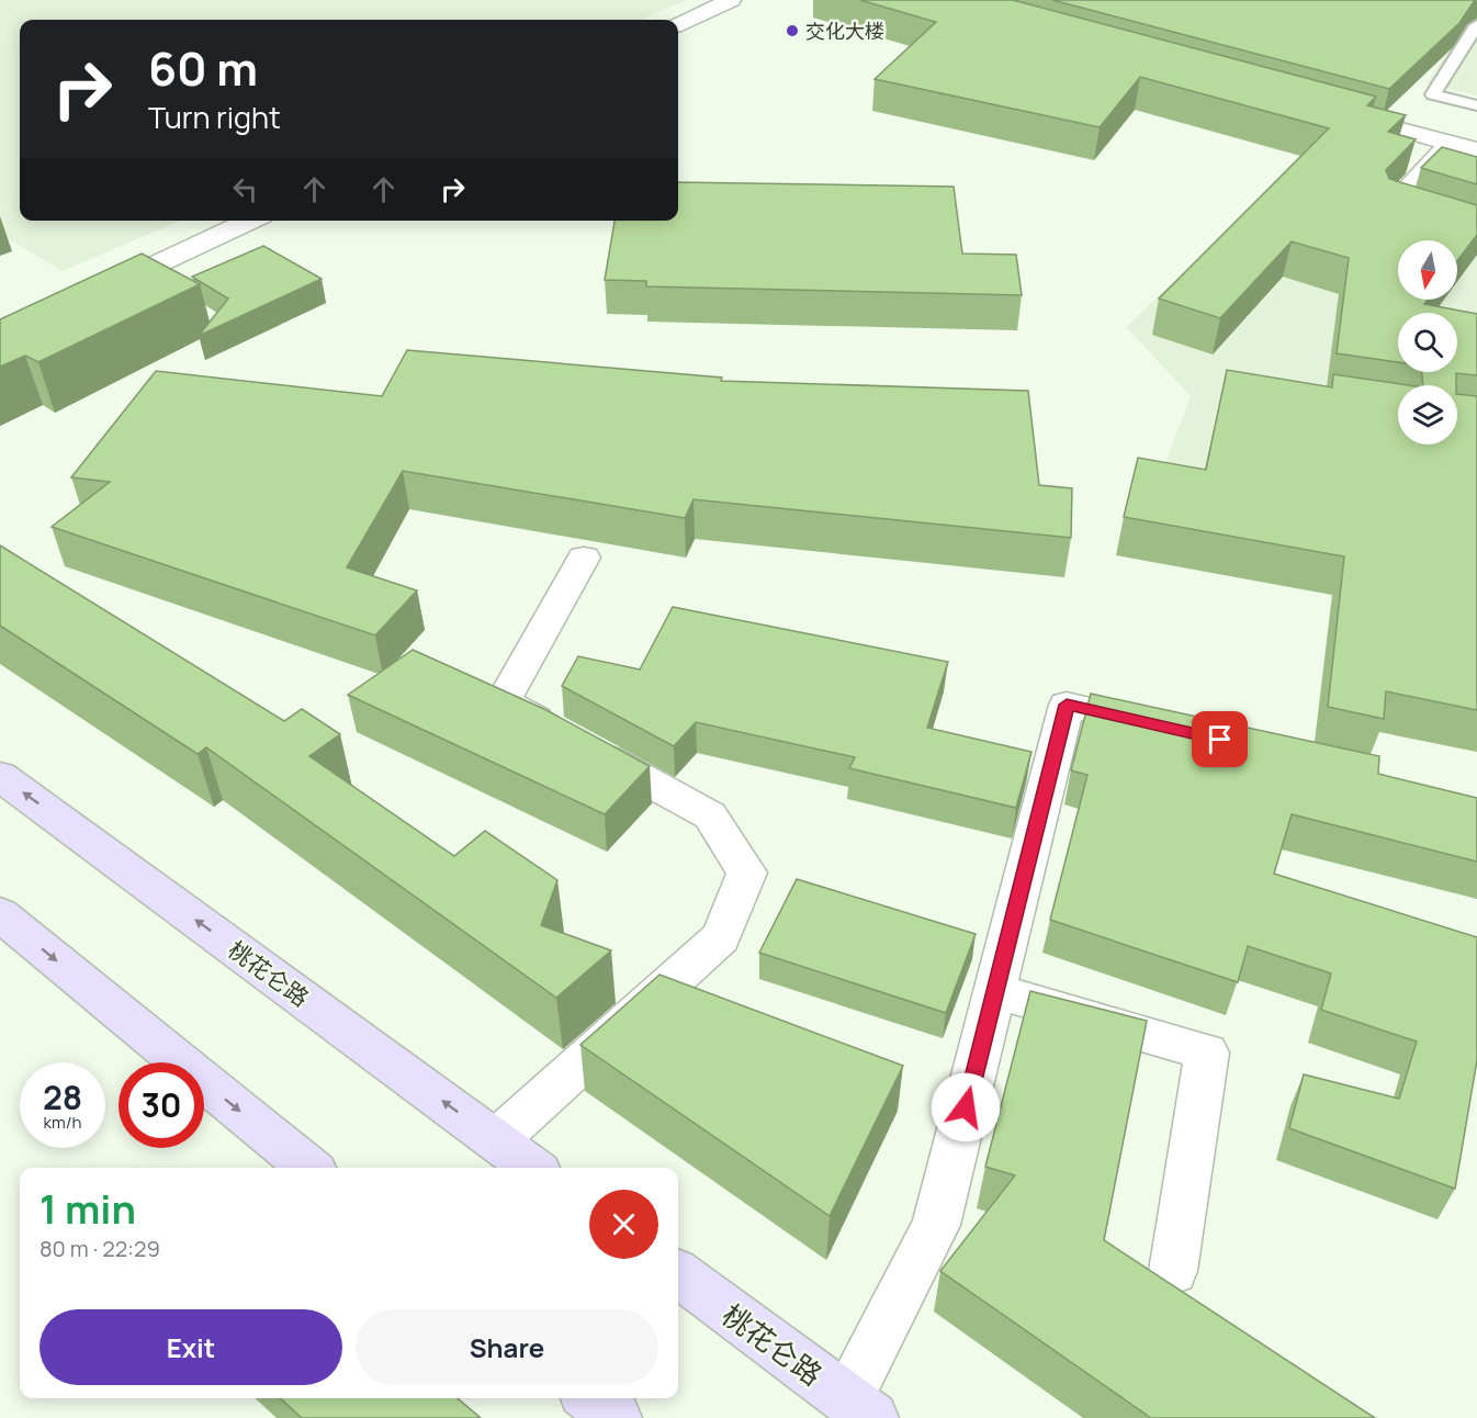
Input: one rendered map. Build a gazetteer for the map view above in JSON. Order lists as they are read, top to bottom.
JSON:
{
  "streets": {
    "main road": ["桃花仑路"]
  },
  "places": ["交化大楼"],
  "north": "bottom",
  "page": {
    "turn": ["60 m", "Turn right"],
    "speed": "28 km/h",
    "limit": "30",
    "heading": ["1 min", "80 m · 22:29"],
    "buttons": ["Exit", "Share"]
  }
}
